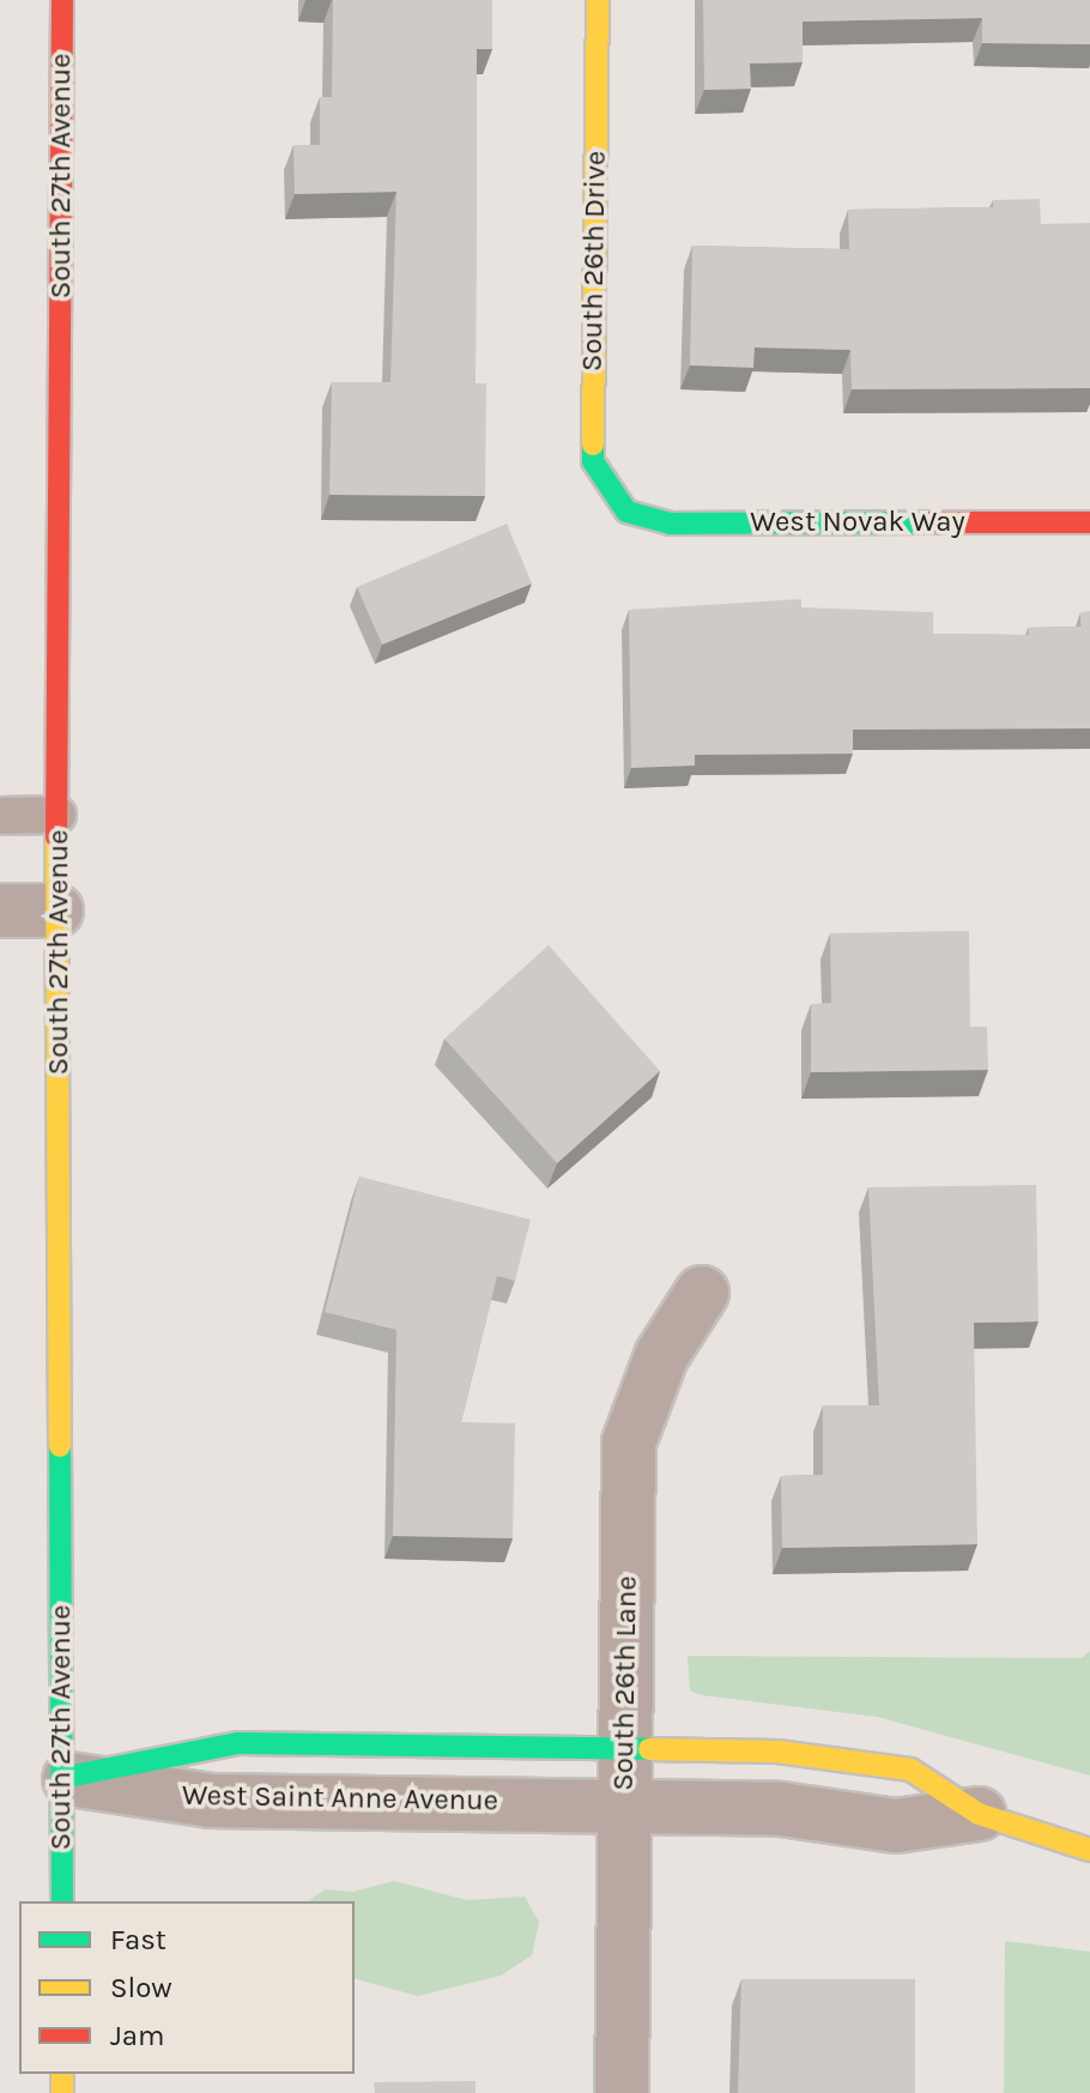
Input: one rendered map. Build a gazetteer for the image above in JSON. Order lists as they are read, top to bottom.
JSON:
{
  "streets": {
    "street": [
      "South 27th Avenue",
      "South 26th Drive",
      "West Novak Way",
      "South 26th Lane",
      "West Saint Anne Avenue"
    ]
  },
  "crossings": [
    ["South 27th Avenue", "West Saint Anne Avenue"],
    ["South 26th Drive", "West Novak Way"],
    ["South 26th Lane", "West Saint Anne Avenue"]
  ],
  "legend": ["Fast", "Slow", "Jam"]
}
